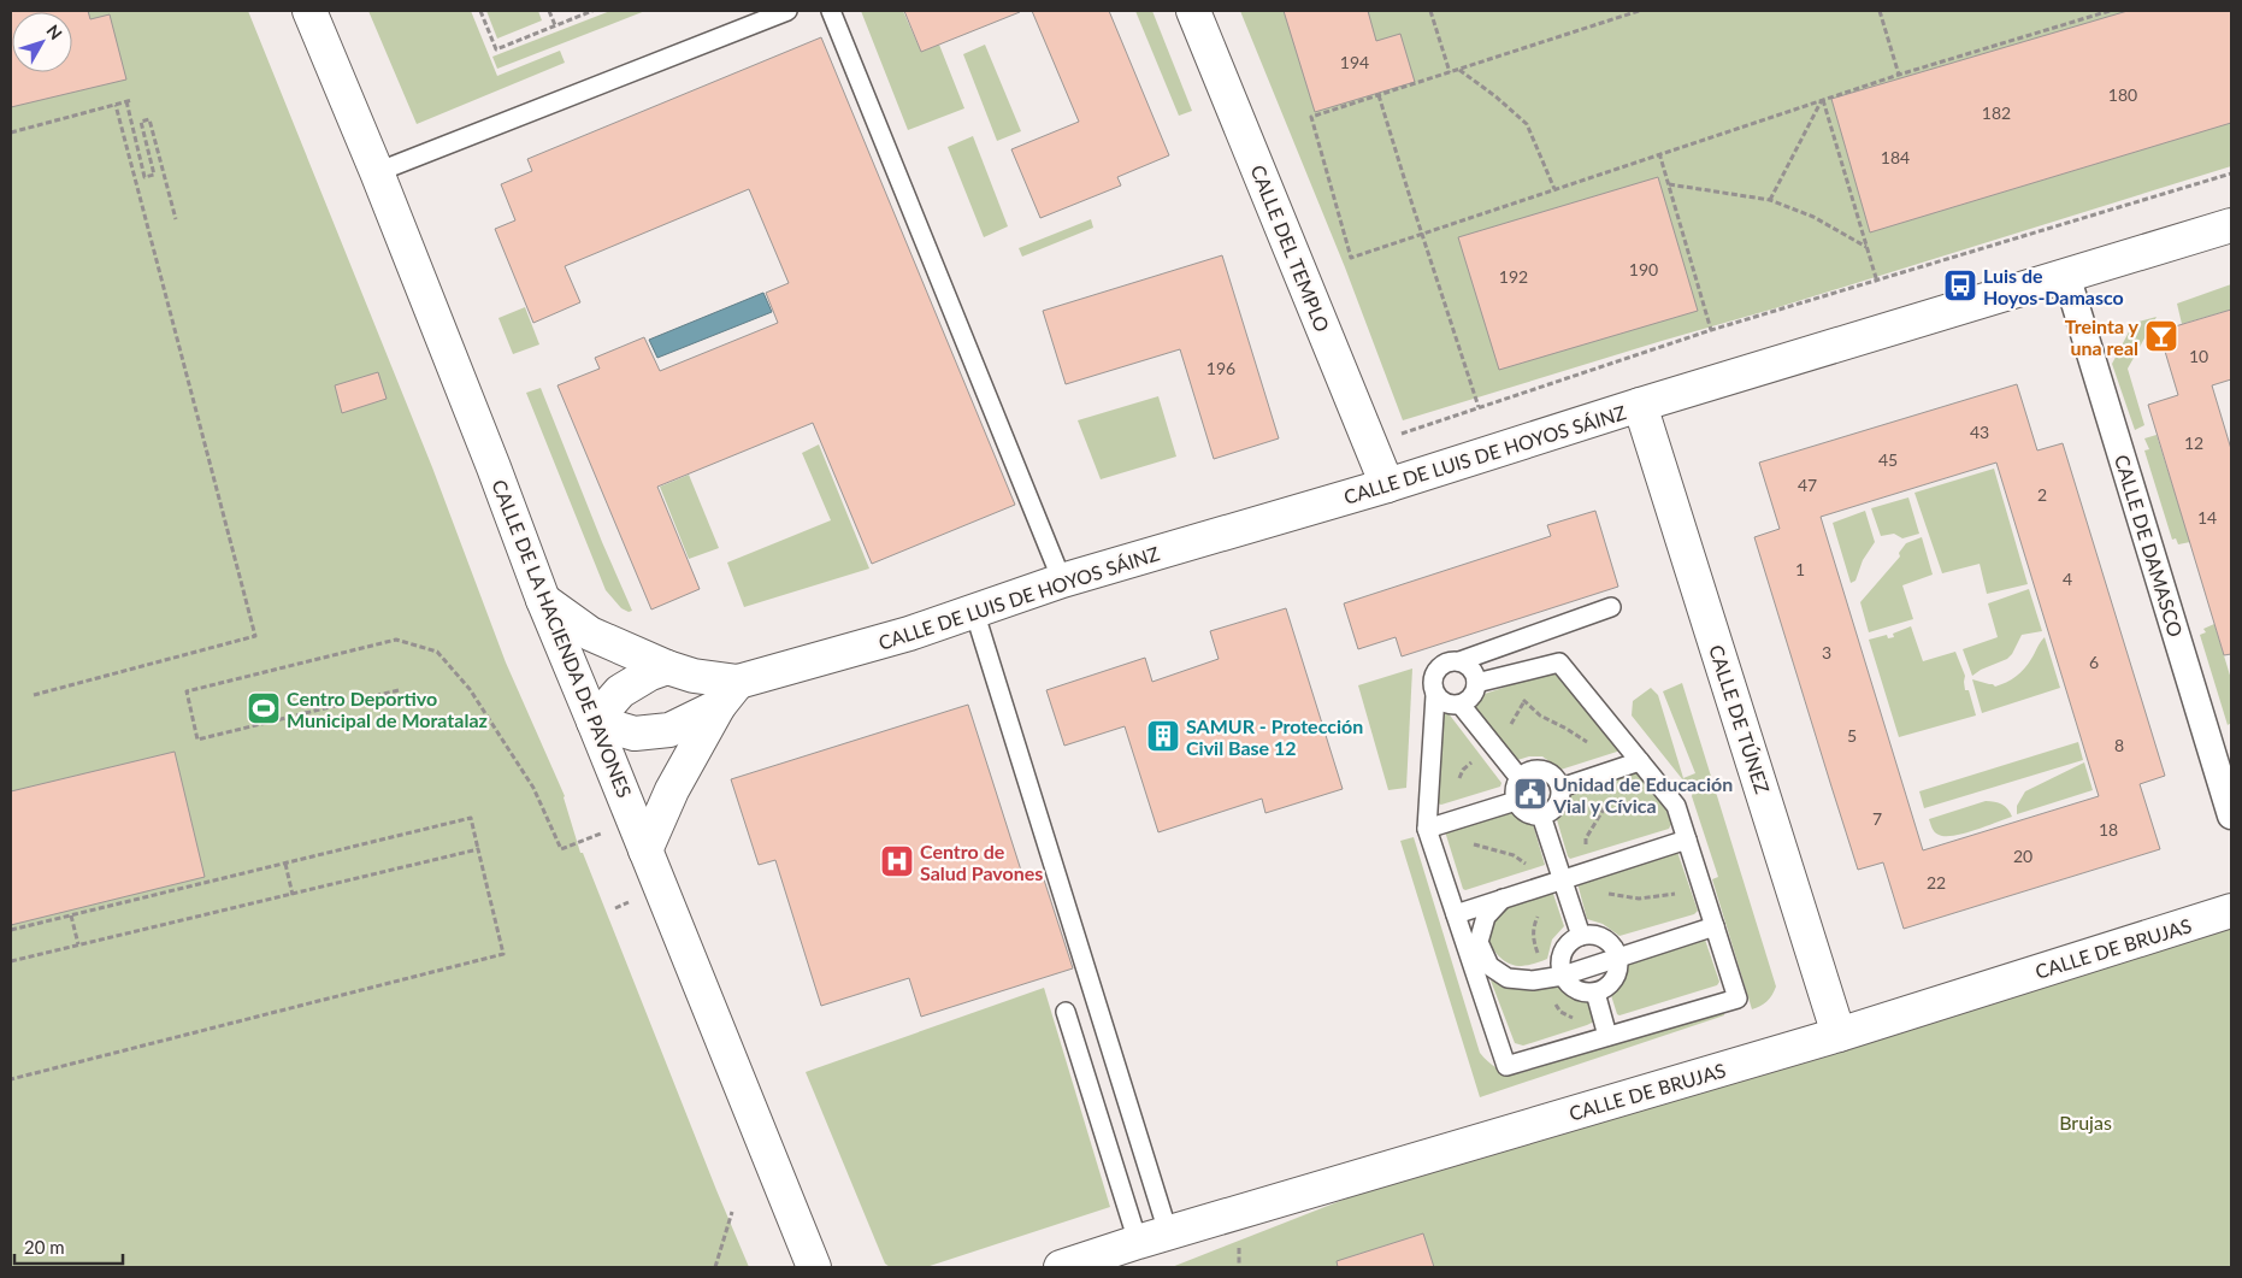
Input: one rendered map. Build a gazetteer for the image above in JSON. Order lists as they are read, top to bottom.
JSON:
{
  "streets": {
    "street": [
      "CALLE DEL TEMPLO",
      "CALLE DE LUIS DE HOYOS SÁINZ",
      "CALLE DE DAMASCO",
      "CALLE DE LA HACIENDA DE PAVONES",
      "CALLE DE TÚNEZ",
      "CALLE DE BRUJAS"
    ]
  },
  "crossings": [
    ["CALLE DEL TEMPLO", "CALLE DE LUIS DE HOYOS SÁINZ"],
    ["CALLE DE LUIS DE HOYOS SÁINZ", "CALLE DE DAMASCO"],
    ["CALLE DE LUIS DE HOYOS SÁINZ", "CALLE DE LA HACIENDA DE PAVONES"],
    ["CALLE DE LUIS DE HOYOS SÁINZ", "CALLE DE TÚNEZ"],
    ["CALLE DE TÚNEZ", "CALLE DE BRUJAS"]
  ],
  "parks": ["Brujas"],
  "places": {
    "bus stop": ["Luis de Hoyos-Damasco"],
    "bar": ["Treinta y una real"],
    "sports": ["Centro Deportivo Municipal de Moratalaz"],
    "building": ["SAMUR - Protección Civil Base 12"],
    "public building": ["Unidad de Educación Vial y Cívica"],
    "hospital": ["Centro de Salud Pavones"]
  },
  "house_numbers": [
    "194",
    "180",
    "182",
    "184",
    "190",
    "192",
    "10",
    "196",
    "43",
    "12",
    "45",
    "47",
    "2",
    "14",
    "1",
    "4",
    "3",
    "6",
    "5",
    "8",
    "7",
    "18",
    "20",
    "22"
  ],
  "scale_bar": "20 m",
  "north": "top right"
}
